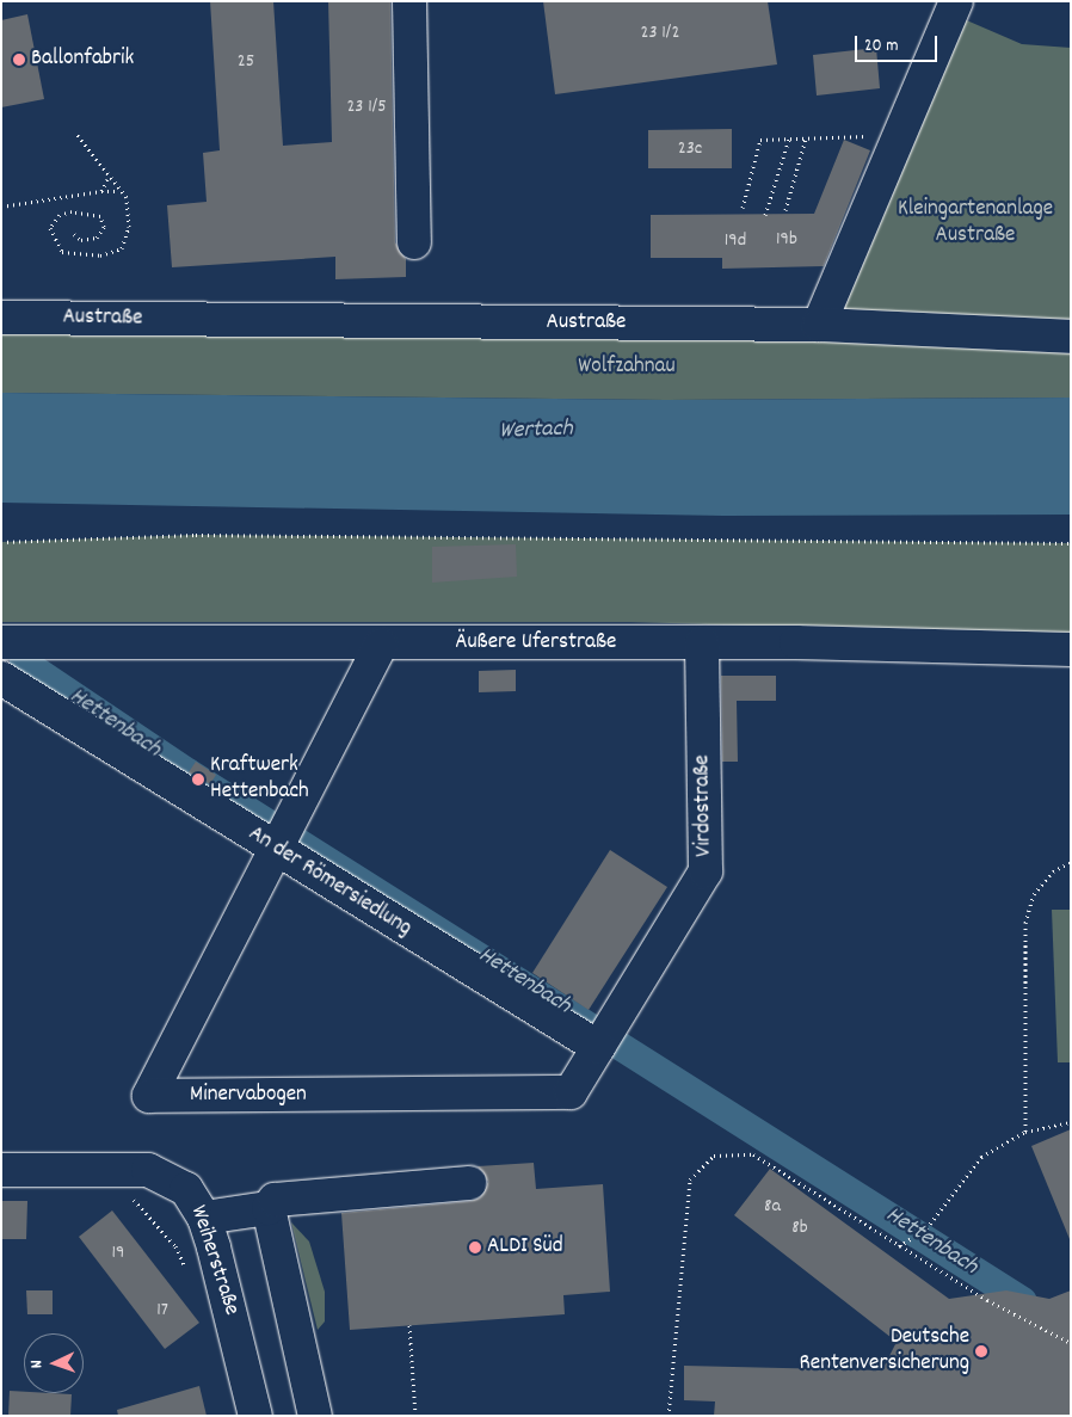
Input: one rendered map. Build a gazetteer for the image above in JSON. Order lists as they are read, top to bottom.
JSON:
{
  "streets": {
    "street": [
      "Austraße",
      "Äußere Uferstraße",
      "Virdostraße",
      "An der Römersiedlung",
      "Minervabogen",
      "Weiherstraße"
    ]
  },
  "crossings": [
    ["Äußere Uferstraße", "Virdostraße"],
    ["Virdostraße", "An der Römersiedlung"],
    ["Virdostraße", "Minervabogen"],
    ["An der Römersiedlung", "Minervabogen"]
  ],
  "water": ["Wertach", "Hettenbach"],
  "parks": ["Kleingartenanlage Austraße", "Wolfzahnau"],
  "places": [
    "Ballonfabrik",
    "Kraftwerk Hettenbach",
    "ALDI Süd",
    "Deutsche Rentenversicherung"
  ],
  "house_numbers": [
    "23 1/2",
    "25",
    "23 1/5",
    "23c",
    "19b",
    "19d",
    "8a",
    "8b",
    "19",
    "17"
  ],
  "scale_bar": "20 m",
  "north": "left"
}
